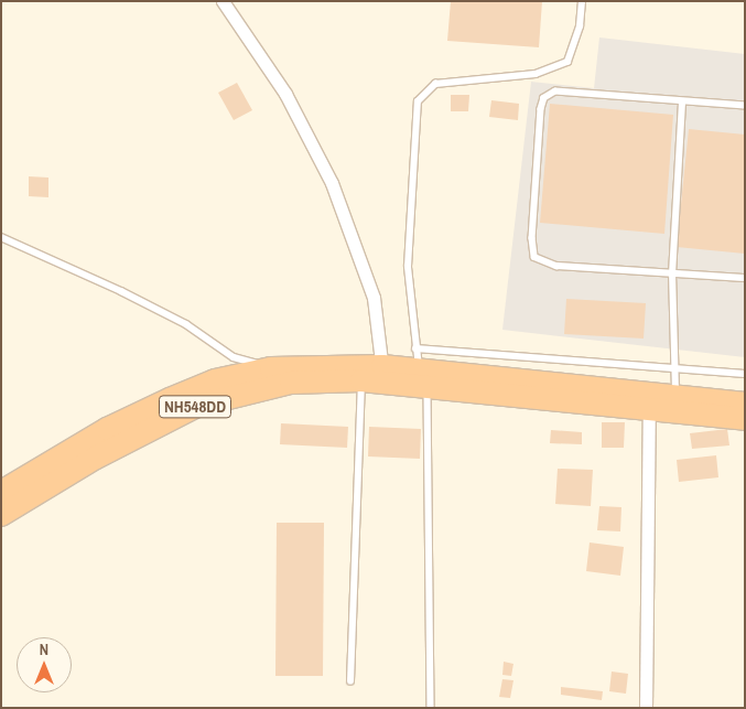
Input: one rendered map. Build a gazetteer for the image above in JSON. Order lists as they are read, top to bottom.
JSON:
{
  "streets": {
    "highway": ["NH548DD"]
  },
  "north": "top"
}
